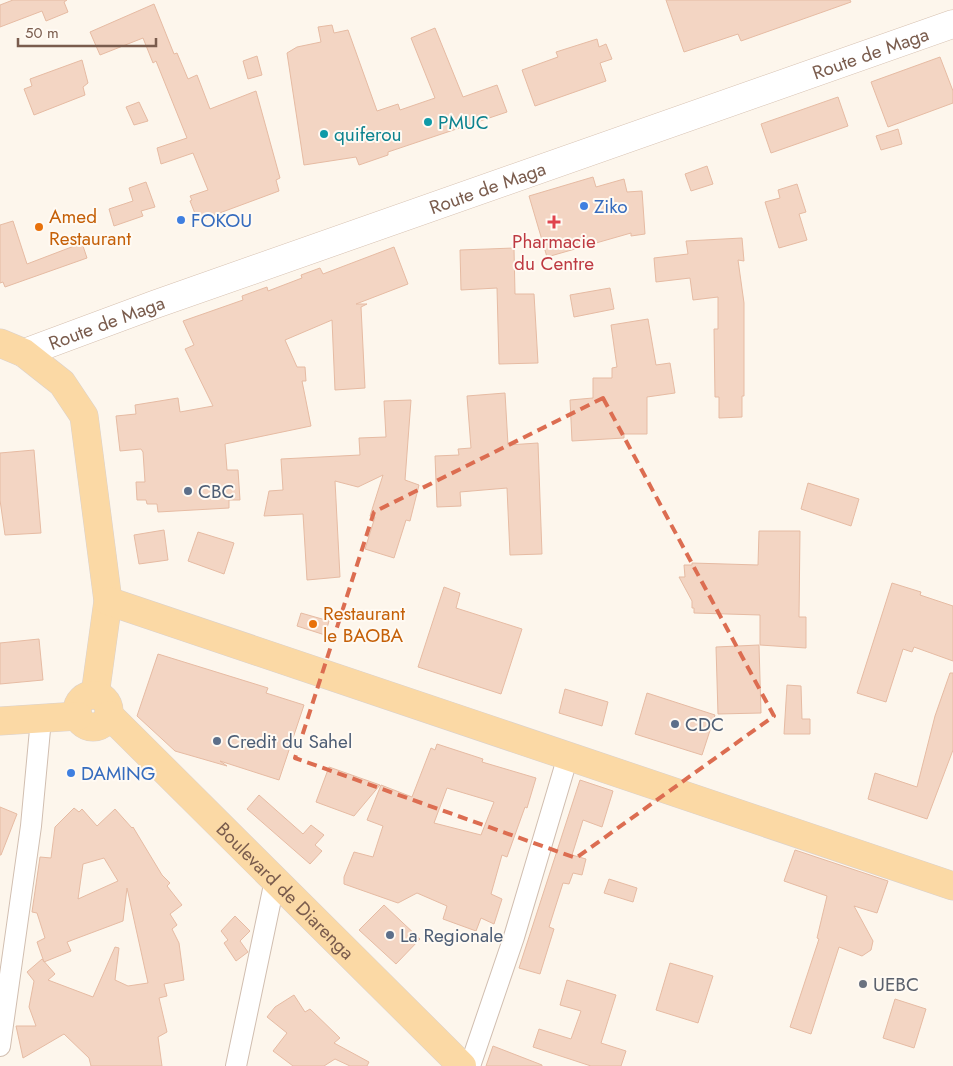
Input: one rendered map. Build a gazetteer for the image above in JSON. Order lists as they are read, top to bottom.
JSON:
{
  "streets": {
    "main road": ["Route de Maga", "Boulevard de Diarenga"]
  },
  "places": {
    "other": [
      "PMUC",
      "quiferou",
      "Ziko",
      "FOKOU",
      "Amed Restaurant",
      "CBC",
      "Restaurant le BAOBA",
      "CDC",
      "Credit du Sahel",
      "DAMING",
      "La Regionale",
      "UEBC"
    ],
    "health": ["Pharmacie du Centre"]
  },
  "scale_bar": "50 m"
}
